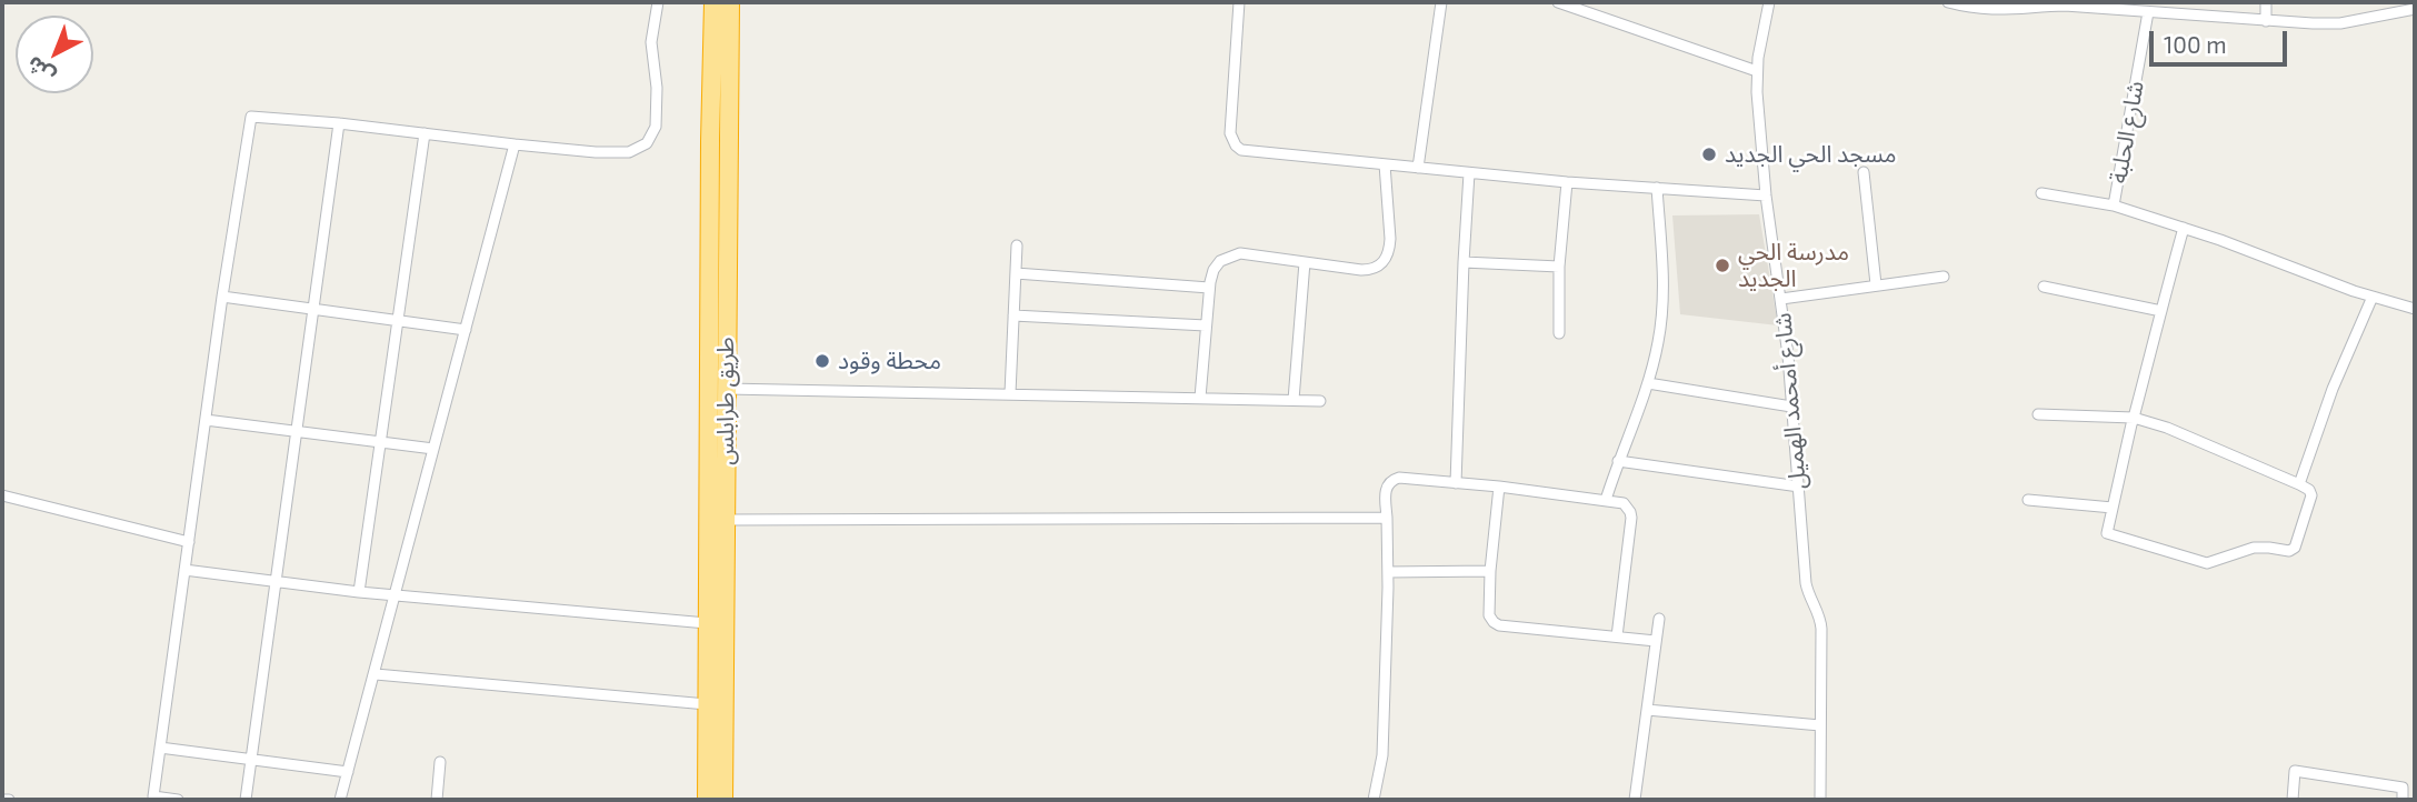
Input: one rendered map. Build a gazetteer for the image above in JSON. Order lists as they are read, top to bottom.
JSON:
{
  "streets": {
    "highway": ["طريق طرابلس"],
    "street": ["شارع الحلبة", "شارع أمحمد الهميل"]
  },
  "places": ["مسجد الحي الجديد", "مدرسة الحي الجديد", "محطة وقود"],
  "scale_bar": "100 m",
  "north": "bottom left"
}
